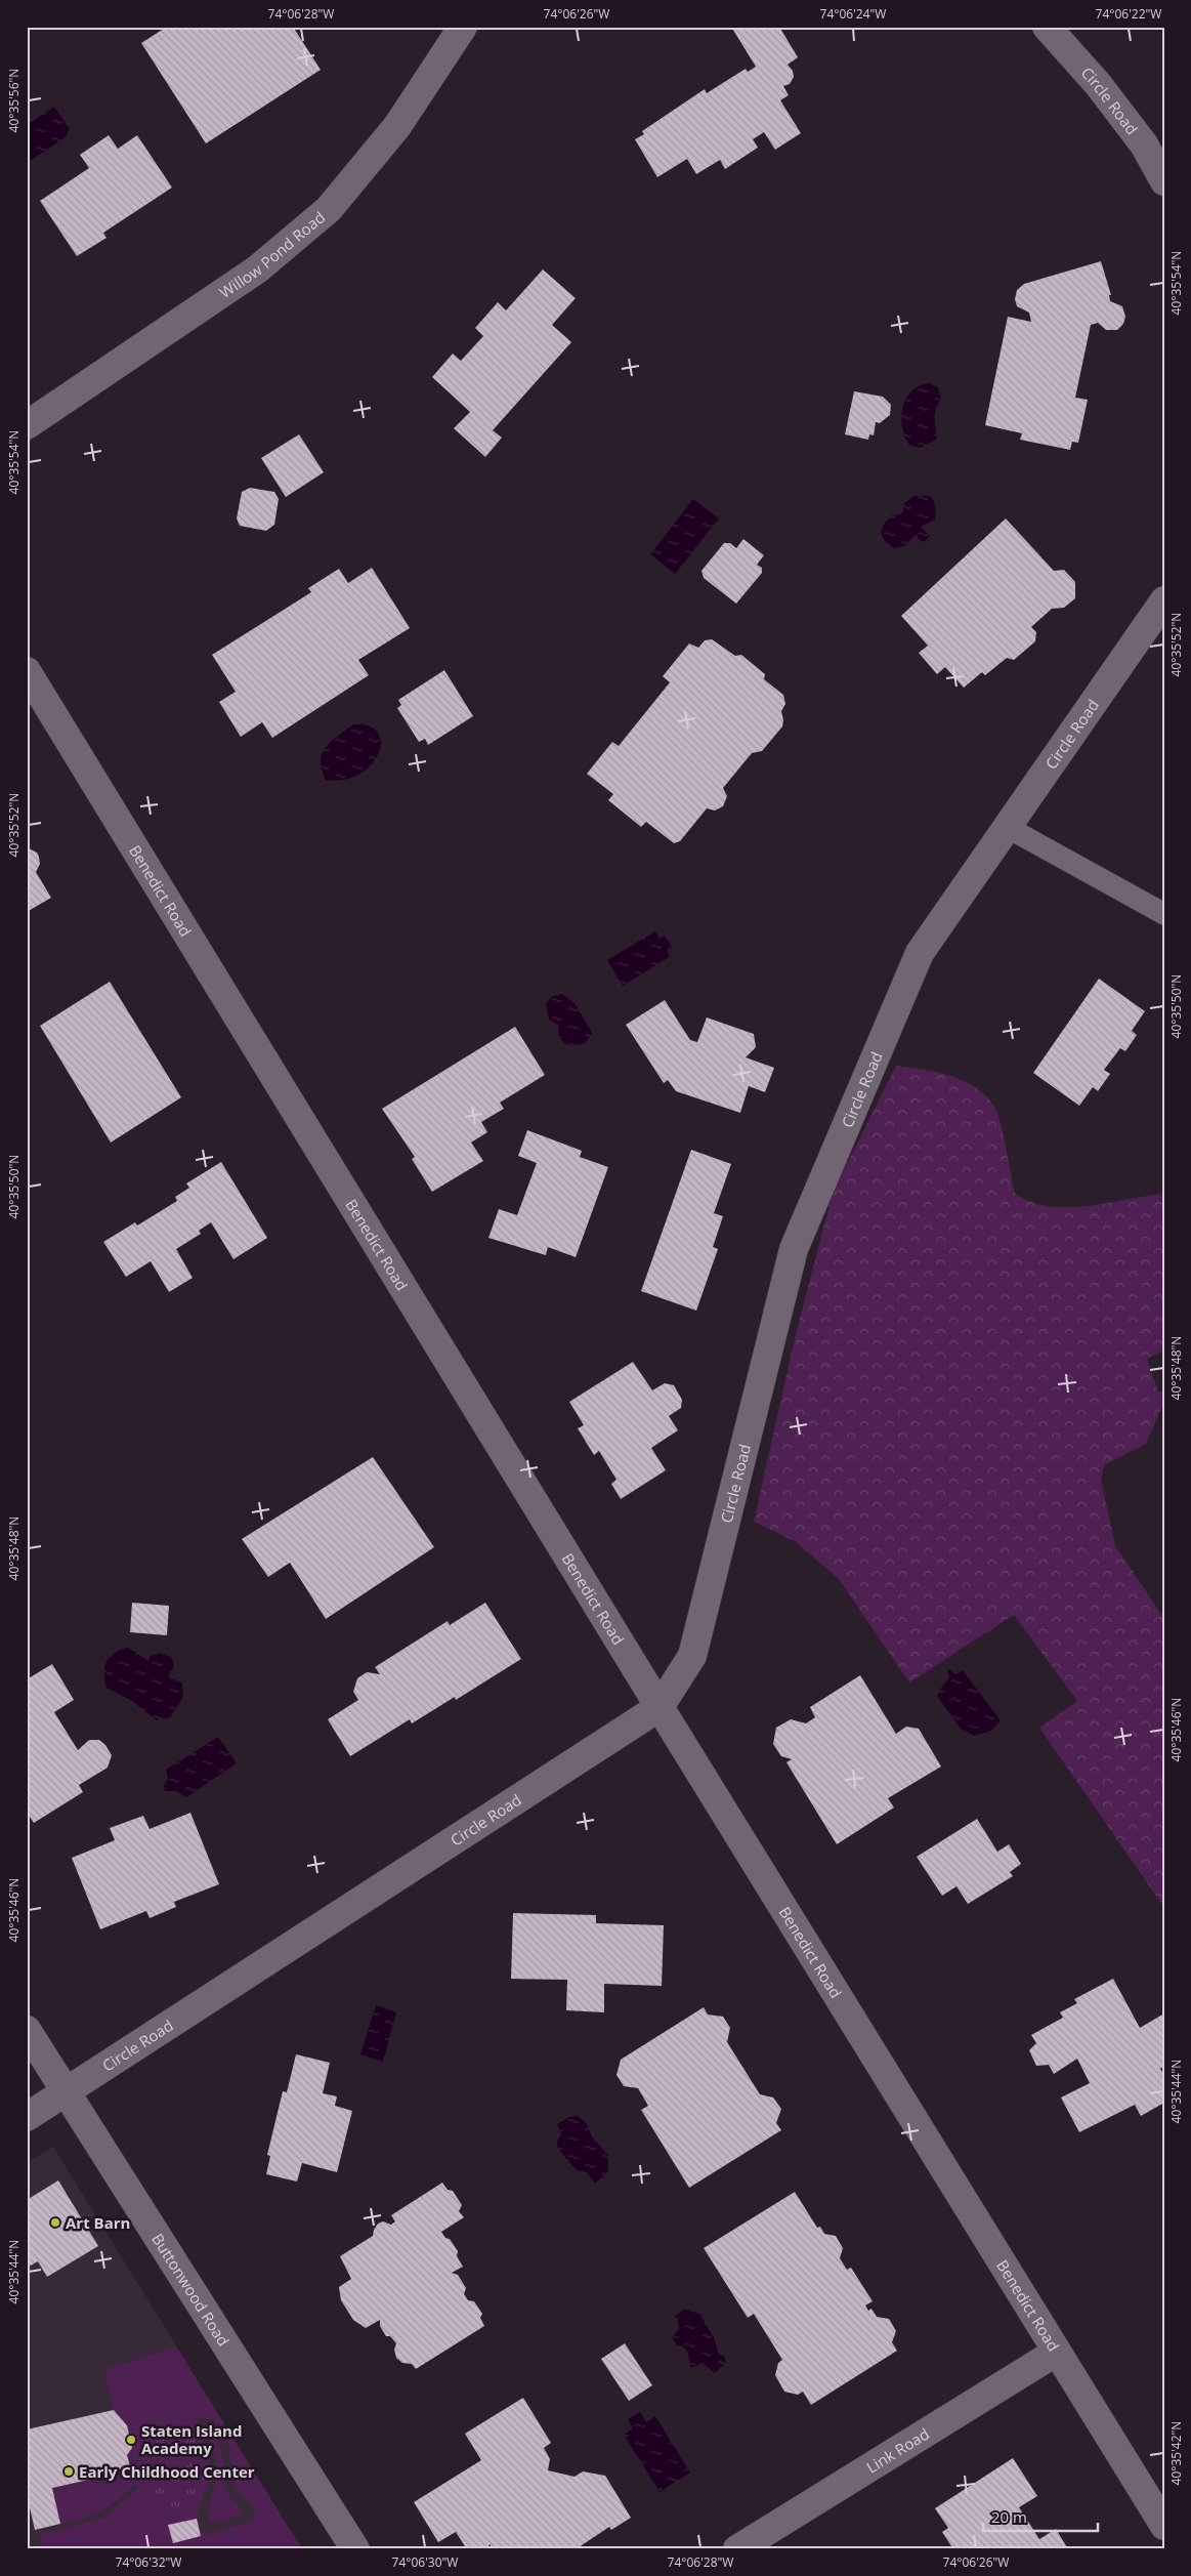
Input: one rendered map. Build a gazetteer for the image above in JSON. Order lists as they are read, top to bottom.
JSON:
{
  "streets": {
    "street": [
      "Circle Road",
      "Willow Pond Road",
      "Benedict Road",
      "Buttonwood Road",
      "Link Road"
    ]
  },
  "crossings": [
    ["Circle Road", "Benedict Road"],
    ["Circle Road", "Buttonwood Road"],
    ["Benedict Road", "Link Road"]
  ],
  "places": ["Art Barn", "Staten Island Academy", "Early Childhood Center"],
  "scale_bar": "20 m",
  "coordinates": [
    "74°06'28\"W",
    "74°06'26\"W",
    "74°06'24\"W",
    "74°06'22\"W",
    "40°35'56\"N",
    "40°35'54\"N",
    "40°35'52\"N",
    "40°35'50\"N",
    "40°35'48\"N",
    "40°35'46\"N",
    "40°35'44\"N",
    "40°35'42\"N",
    "74°06'32\"W",
    "74°06'30\"W"
  ]
}
